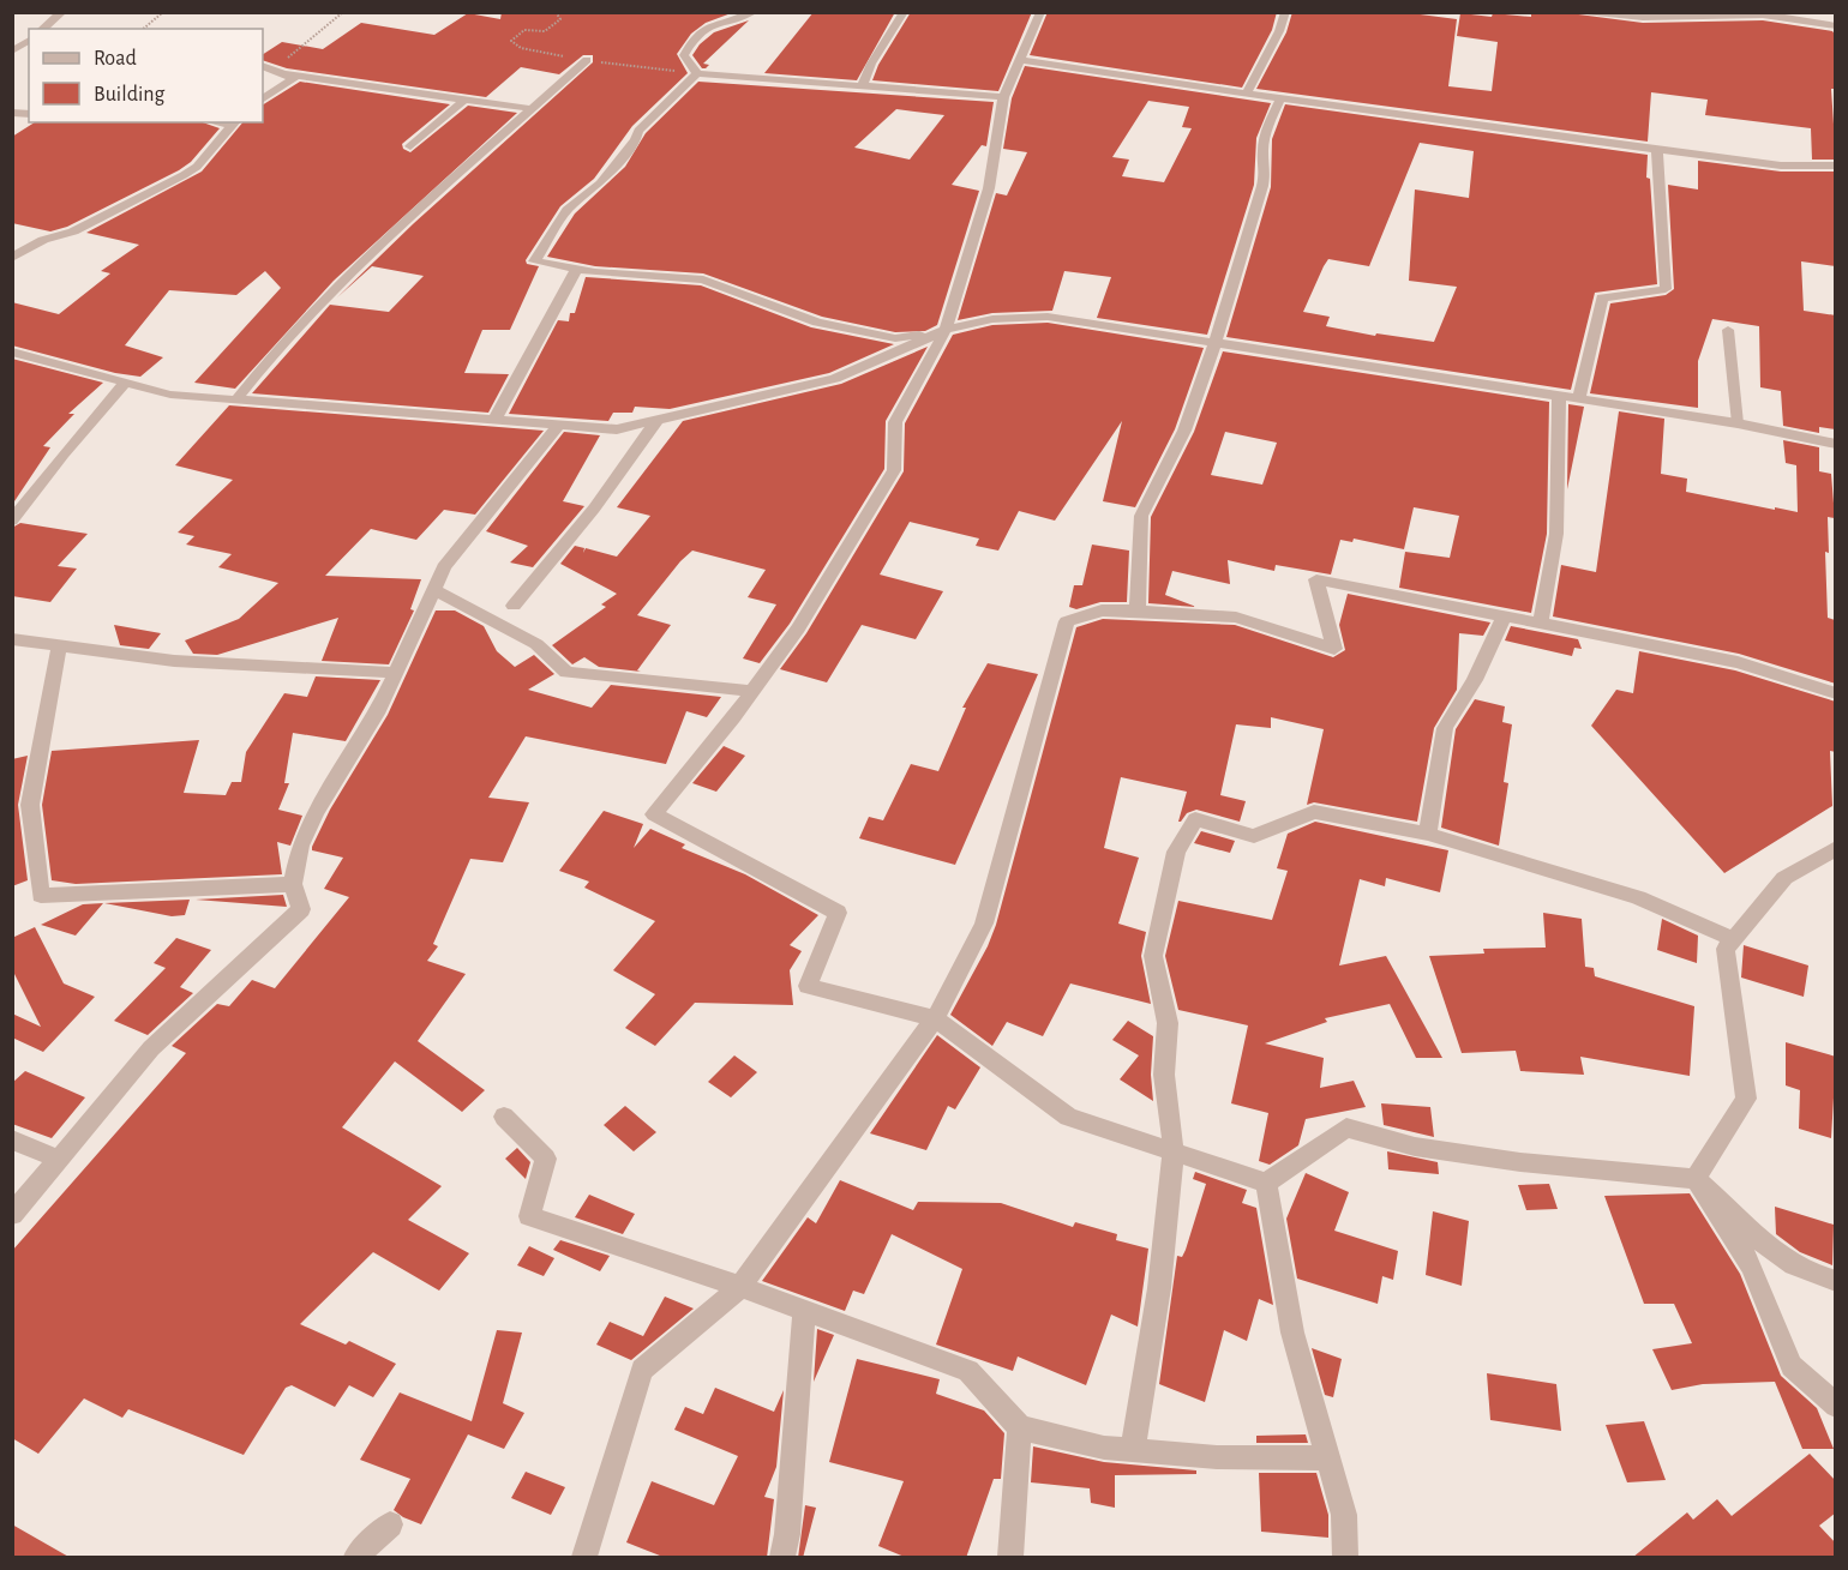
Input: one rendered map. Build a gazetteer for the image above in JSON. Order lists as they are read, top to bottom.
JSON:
{
  "legend": ["Road", "Building"]
}
